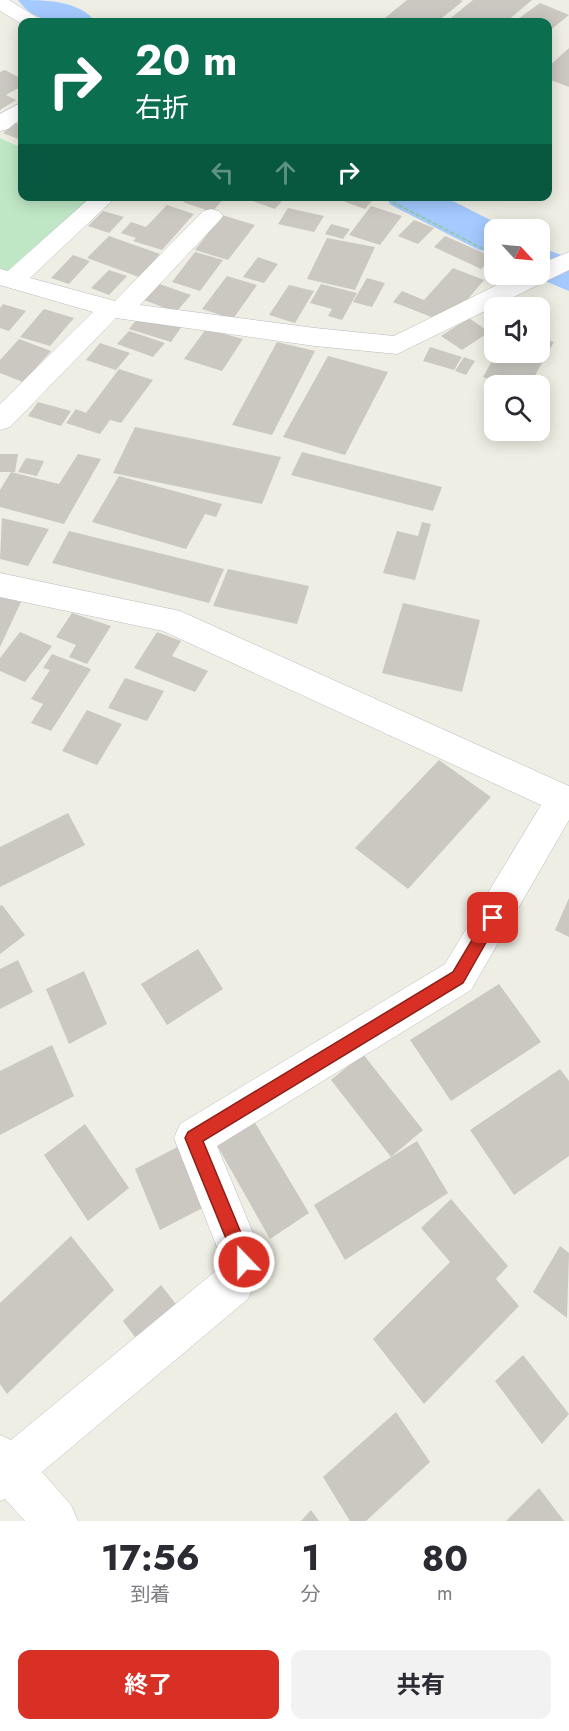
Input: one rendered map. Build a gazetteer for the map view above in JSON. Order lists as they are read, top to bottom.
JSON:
{
  "north": "bottom right",
  "page": {
    "turn": ["20 m", "右折"],
    "eta": [
      "17:56",
      "到着",
      "1",
      "分",
      "80",
      "m"
    ],
    "buttons": ["終了", "共有"]
  }
}
